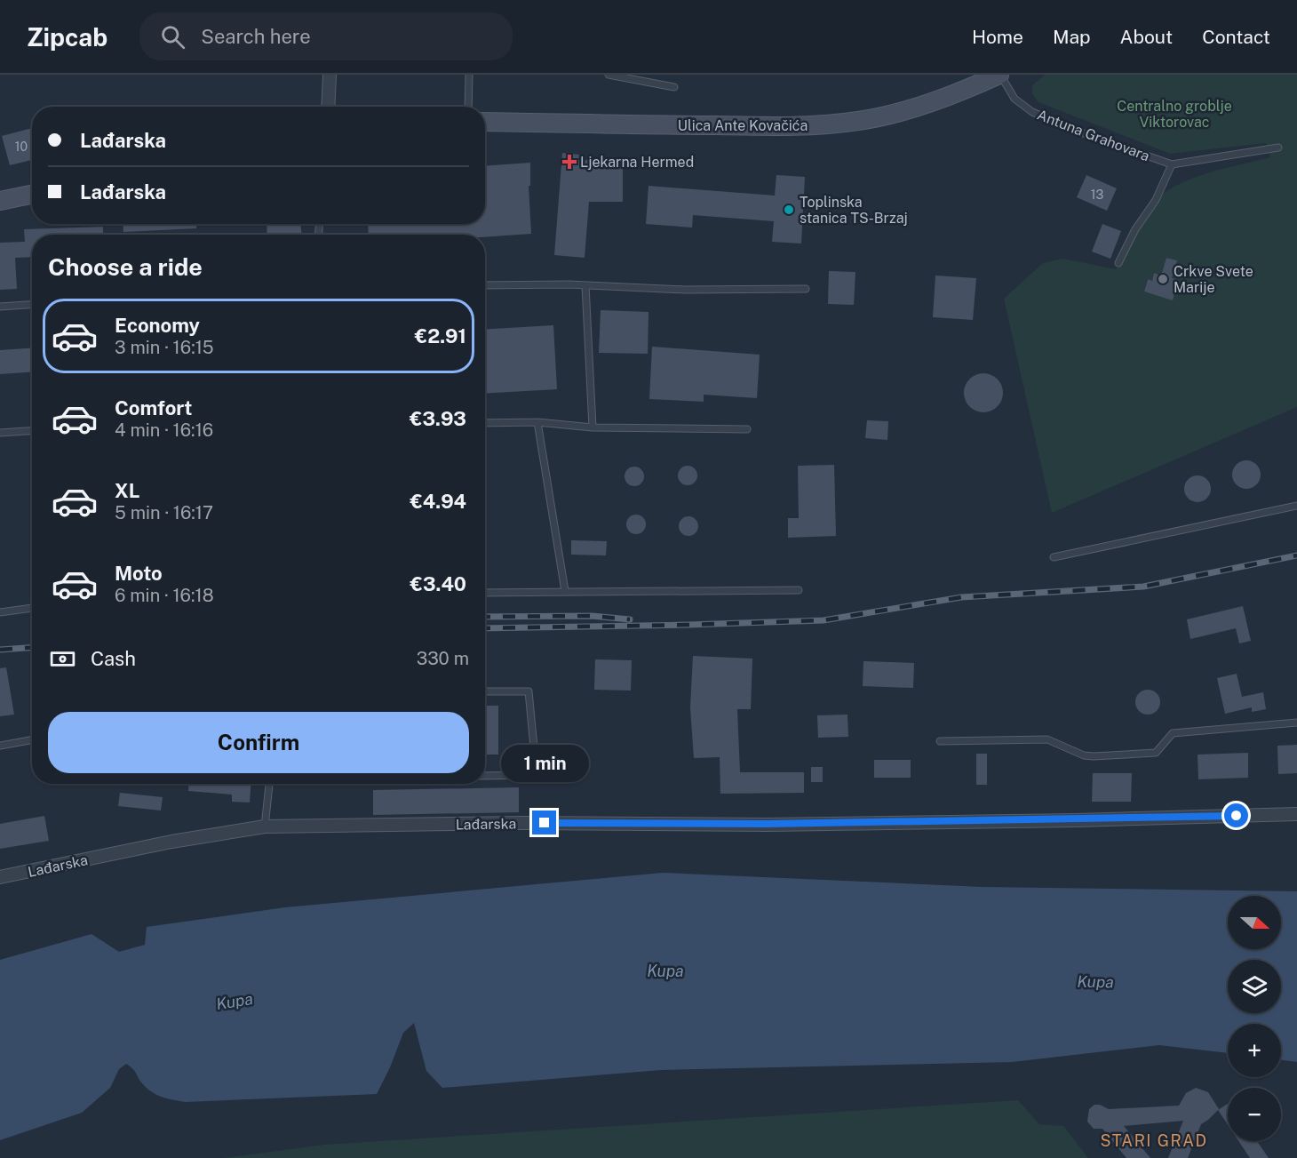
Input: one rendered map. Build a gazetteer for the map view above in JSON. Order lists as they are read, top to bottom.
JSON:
{
  "streets": {
    "main road": ["Ulica Ante Kovačića"],
    "street": ["Lađarska"],
    "lane": ["Antuna Grahovara"]
  },
  "crossings": [
    ["Ulica Ante Kovačića", "Antuna Grahovara"]
  ],
  "districts": ["STARI GRAD"],
  "water": ["Kupa"],
  "parks": ["Centralno groblje Viktorovac"],
  "places": {
    "health": ["Ljekarna Hermed"],
    "other": ["Toplinska stanica TS-Brzaj", "Crkve Svete Marije"]
  },
  "house_numbers": ["10", "13"],
  "north": "right",
  "page": {
    "header": "Zipcab",
    "search": "Search here",
    "nav": [
      "Home",
      "Map",
      "About",
      "Contact"
    ],
    "banner": ["Lađarska", "Lađarska"],
    "heading": "Choose a ride",
    "list": [
      {
        "name": "Economy",
        "note": "3 min · 16:15",
        "value": "€2.91"
      },
      {
        "name": "Comfort",
        "note": "4 min · 16:16",
        "value": "€3.93"
      },
      {
        "name": "XL",
        "note": "5 min · 16:17",
        "value": "€4.94"
      },
      {
        "name": "Moto",
        "note": "6 min · 16:18",
        "value": "€3.40"
      }
    ],
    "pay": ["Cash", "330 m"],
    "buttons": "Confirm",
    "bubble": "1 min",
    "map_buttons": ["+", "−"]
  }
}
